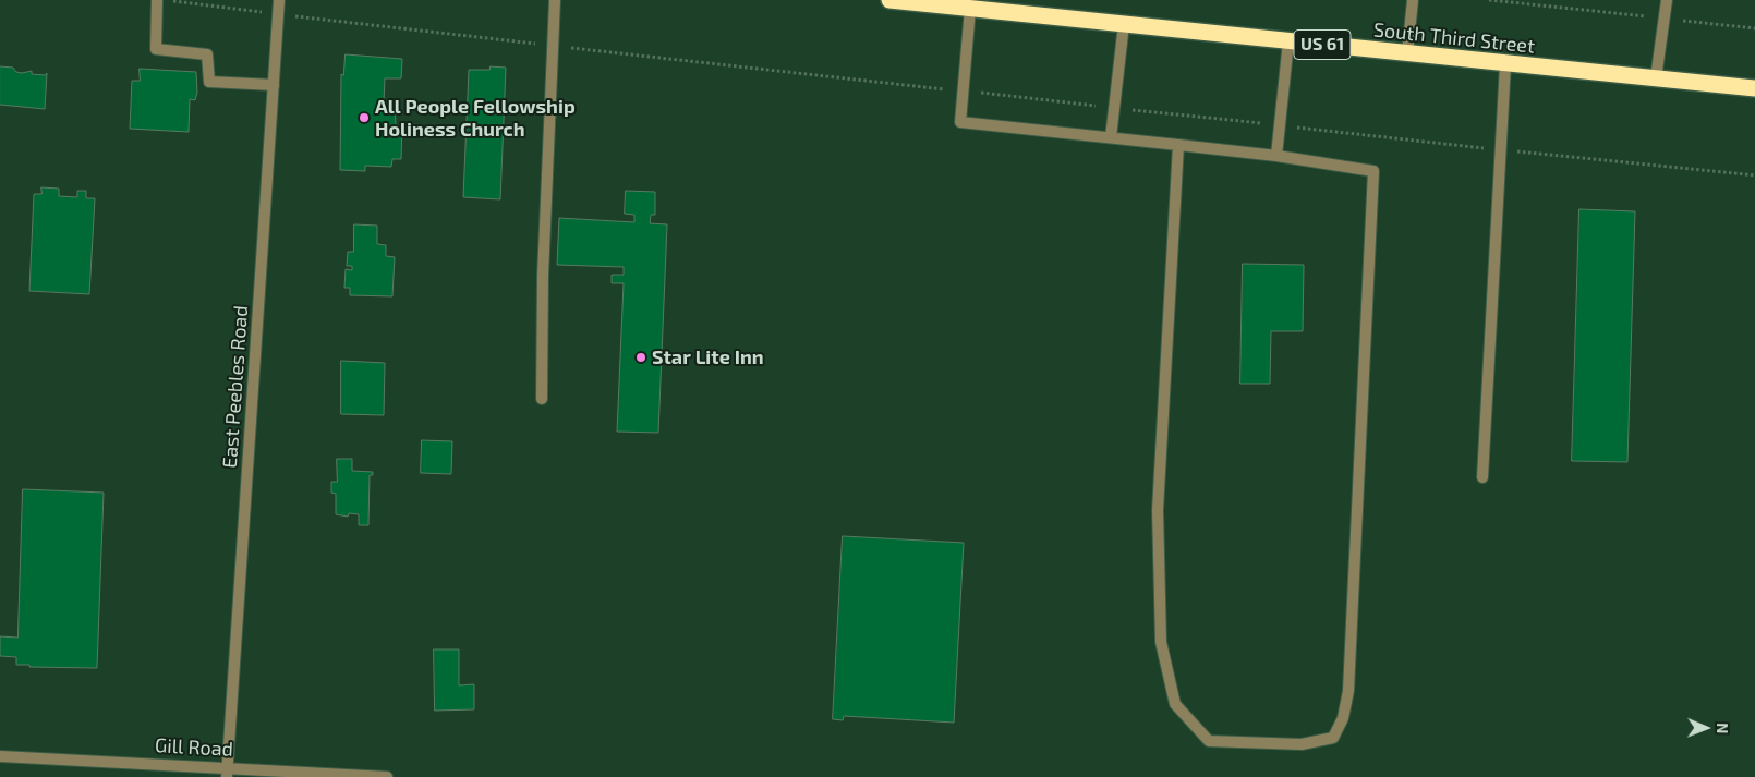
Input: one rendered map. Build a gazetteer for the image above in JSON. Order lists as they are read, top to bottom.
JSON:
{
  "streets": {
    "highway": ["South Third Street", "US 61"],
    "street": ["East Peebles Road", "Gill Road"]
  },
  "crossings": [
    ["East Peebles Road", "Gill Road"]
  ],
  "places": ["All People Fellowship Holiness Church", "Star Lite Inn"],
  "north": "right"
}
